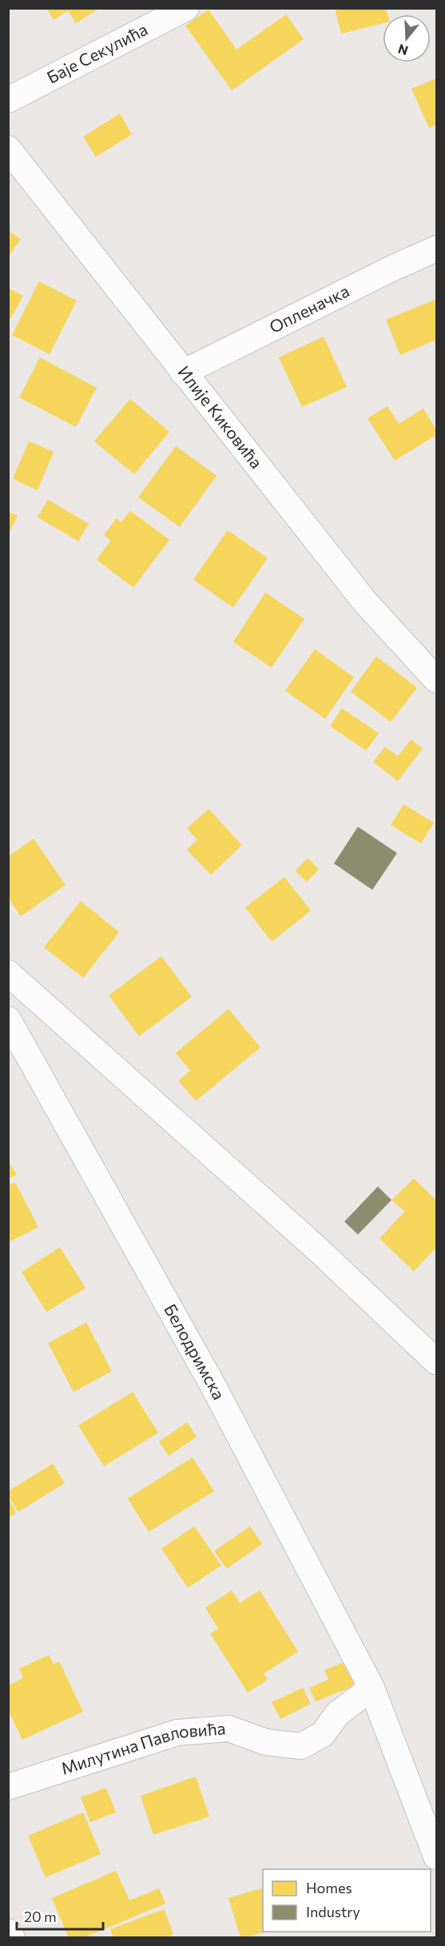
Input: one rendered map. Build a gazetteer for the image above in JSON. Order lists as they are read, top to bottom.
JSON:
{
  "streets": {
    "street": [
      "Баје Секулића",
      "Опленачка",
      "Илије Киковића",
      "Белодримска",
      "Милутина Павловића"
    ]
  },
  "crossings": [
    ["Опленачка", "Илије Киковића"],
    ["Белодримска", "Милутина Павловића"]
  ],
  "legend": ["Homes", "Industry"],
  "scale_bar": "20 m",
  "north": "bottom"
}
